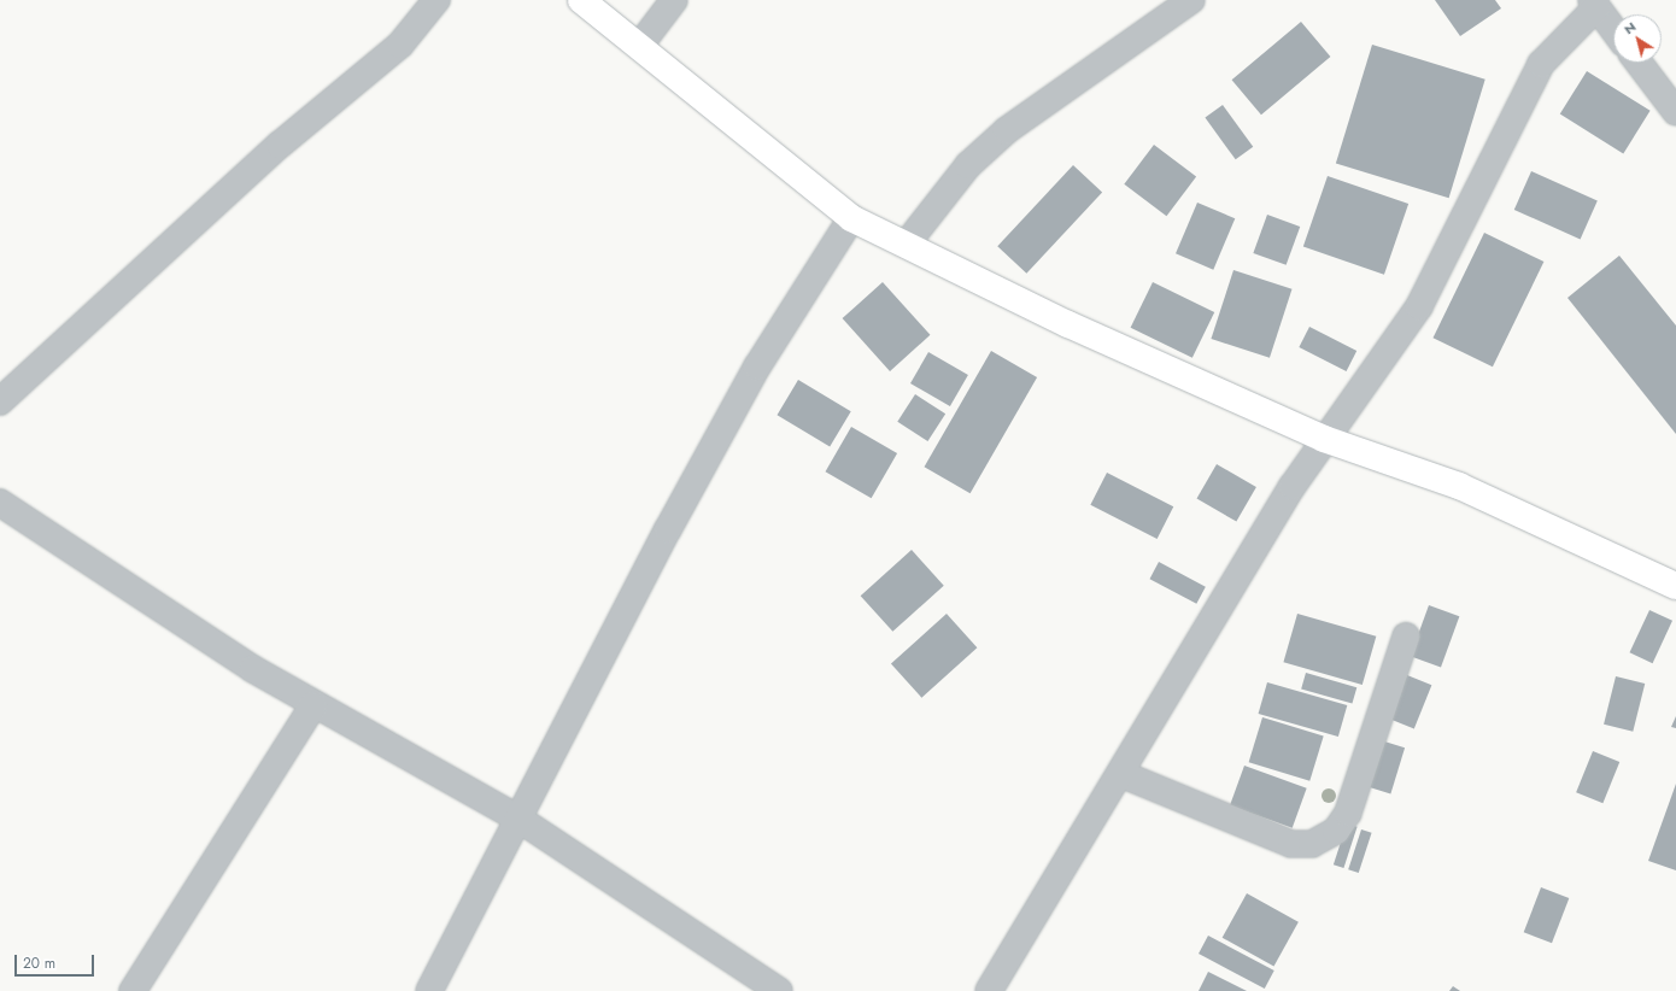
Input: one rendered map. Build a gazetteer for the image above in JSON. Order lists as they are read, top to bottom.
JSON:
{
  "scale_bar": "20 m",
  "north": "top left"
}
